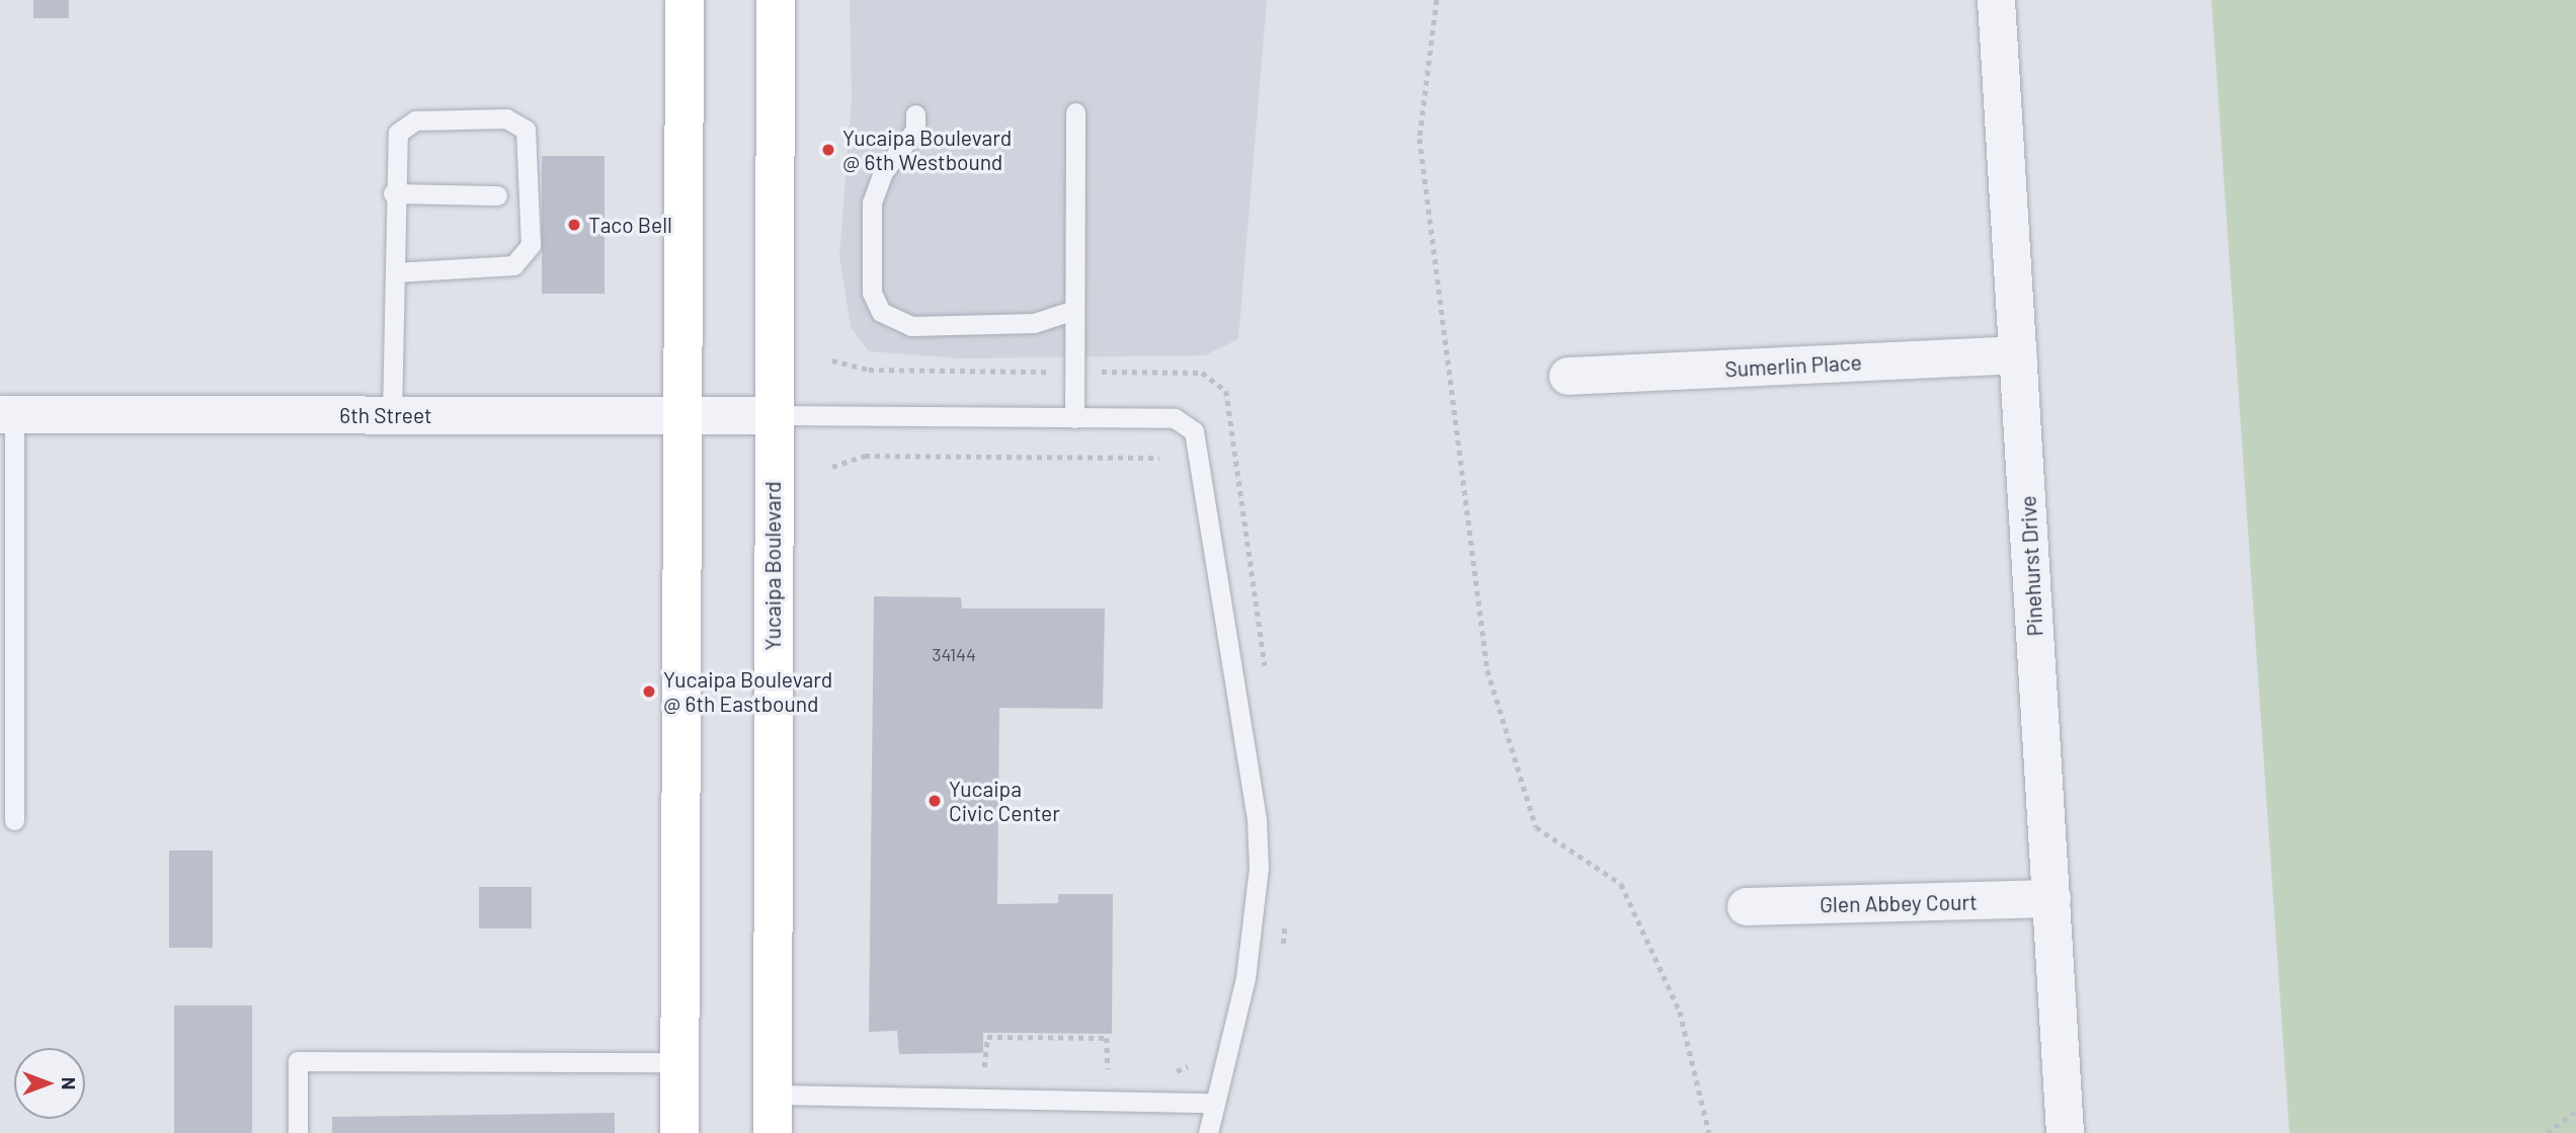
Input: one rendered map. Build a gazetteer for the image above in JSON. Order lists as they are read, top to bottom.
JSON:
{
  "streets": {
    "main road": ["Yucaipa Boulevard"],
    "street": [
      "Sumerlin Place",
      "6th Street",
      "Pinehurst Drive",
      "Glen Abbey Court"
    ]
  },
  "crossings": [
    ["Sumerlin Place", "Pinehurst Drive"],
    ["6th Street", "Yucaipa Boulevard"],
    ["Pinehurst Drive", "Glen Abbey Court"]
  ],
  "places": [
    "Yucaipa Boulevard @ 6th Westbound",
    "Taco Bell",
    "Yucaipa Boulevard @ 6th Eastbound",
    "Yucaipa Civic Center"
  ],
  "house_numbers": ["34144"],
  "north": "right"
}
